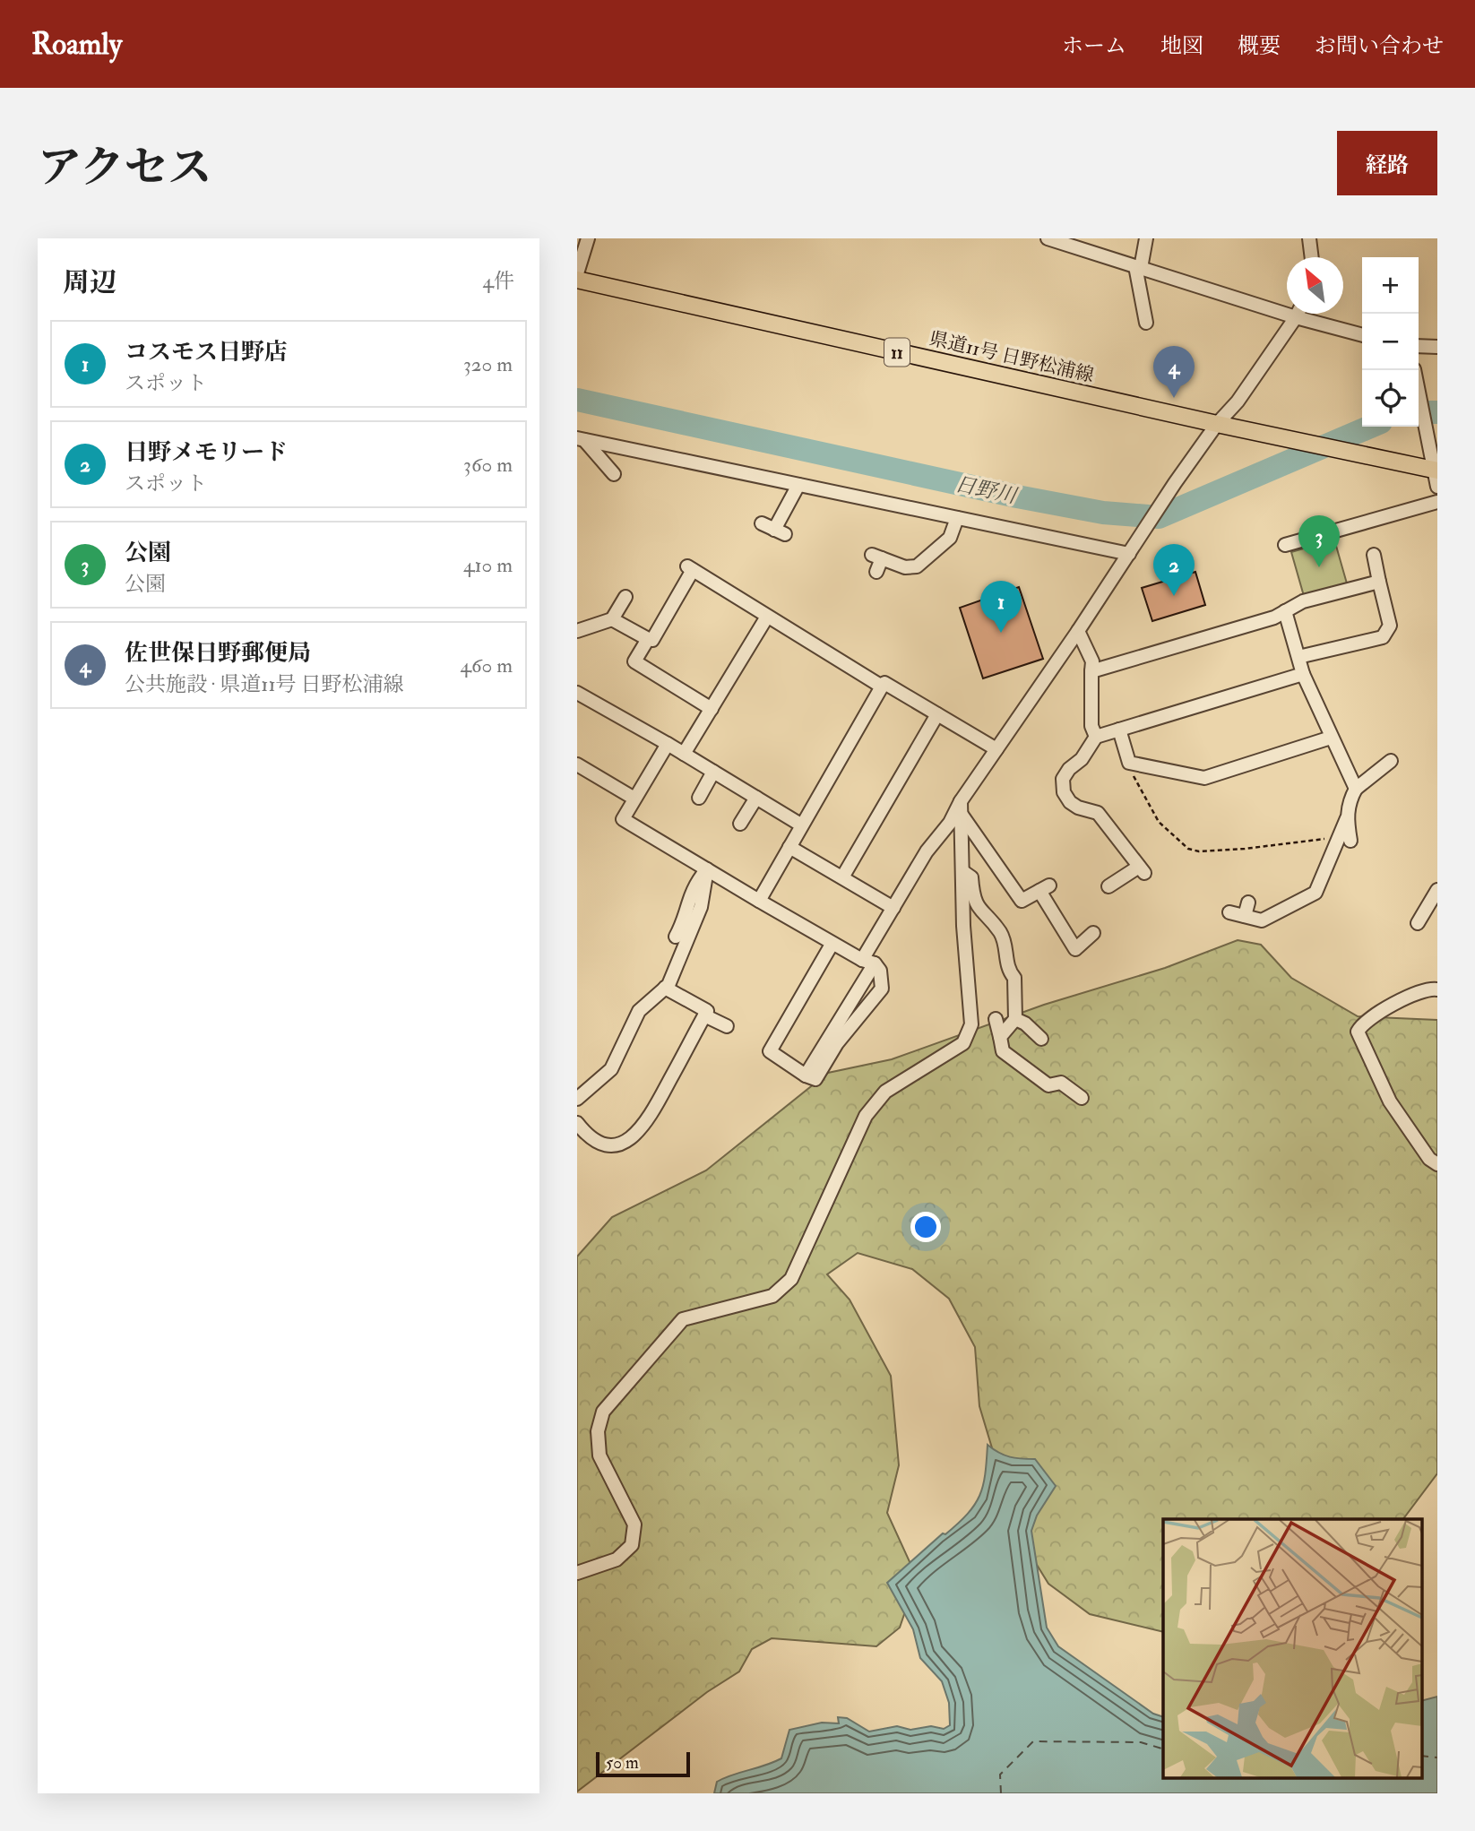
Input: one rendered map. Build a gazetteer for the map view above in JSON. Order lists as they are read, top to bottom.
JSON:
{
  "streets": {
    "main road": ["11", "県道11号 日野松浦線"]
  },
  "crossings": [
    ["11", "県道11号 日野松浦線"]
  ],
  "water": ["日野川"],
  "scale_bar": "50 m",
  "north": "top left",
  "page": {
    "header": "Roamly",
    "nav": [
      "ホーム",
      "地図",
      "概要",
      "お問い合わせ"
    ],
    "buttons": "経路",
    "title": "アクセス",
    "heading": ["周辺", "4件"],
    "map_buttons": ["+", "−"],
    "list": [
      {
        "mark": "1",
        "name": "コスモス日野店",
        "note": "スポット",
        "value": "320 m"
      },
      {
        "mark": "2",
        "name": "日野メモリード",
        "note": "スポット",
        "value": "360 m"
      },
      {
        "mark": "3",
        "name": "公園",
        "note": "公園",
        "value": "410 m"
      },
      {
        "mark": "4",
        "name": "佐世保日野郵便局",
        "note": "公共施設 · 県道11号 日野松浦線",
        "value": "460 m"
      }
    ],
    "pins": [
      "4",
      "3",
      "2",
      "1"
    ],
    "scale": "50 m"
  }
}
